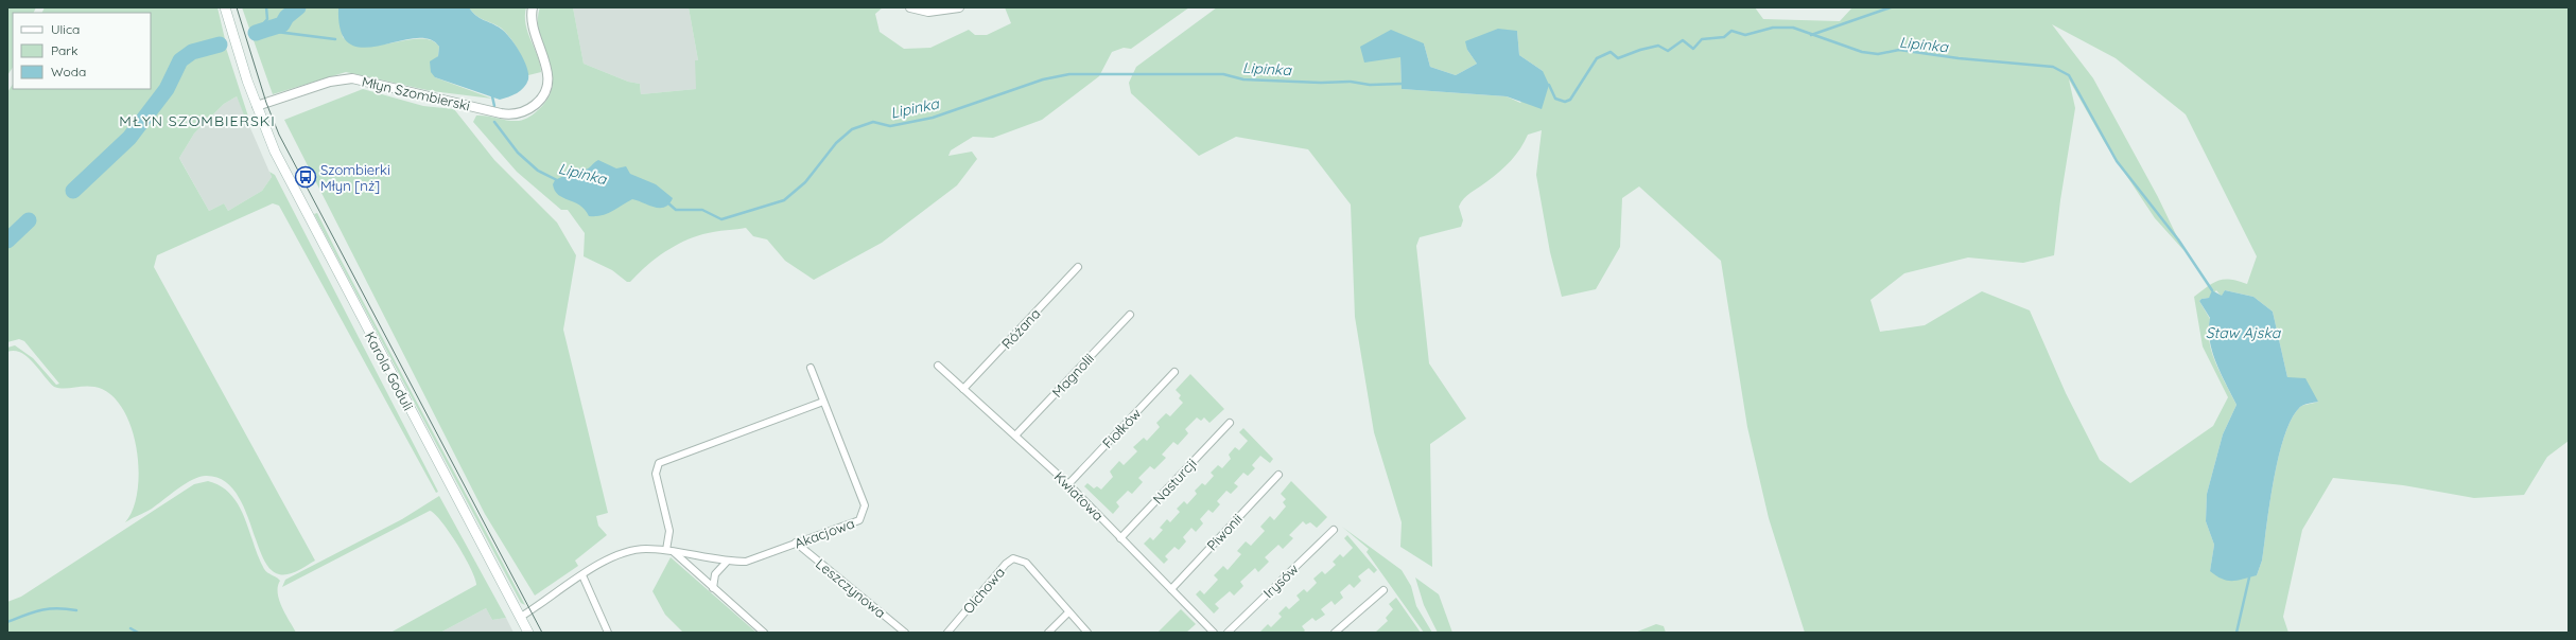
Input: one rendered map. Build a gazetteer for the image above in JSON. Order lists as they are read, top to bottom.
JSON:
{
  "streets": {
    "main road": ["Karola Goduli"],
    "street": [
      "Młyn Szombierski",
      "Różana",
      "Magnolii",
      "Fiołków",
      "Nasturcji",
      "Kwiatowa",
      "Piwonii",
      "Akacjowa",
      "Irysów",
      "Leszczynowa",
      "Olchowa"
    ]
  },
  "crossings": [
    ["Młyn Szombierski", "Karola Goduli"],
    ["Różana", "Kwiatowa"],
    ["Karola Goduli", "Akacjowa"],
    ["Magnolii", "Kwiatowa"],
    ["Fiołków", "Kwiatowa"],
    ["Nasturcji", "Kwiatowa"],
    ["Kwiatowa", "Piwonii"],
    ["Akacjowa", "Leszczynowa"]
  ],
  "districts": ["MŁYN SZOMBIERSKI"],
  "water": ["Lipinka", "Staw Ajska"],
  "places": {
    "bus stop": ["Szombierki Młyn [nż]"]
  },
  "legend": ["Ulica", "Park", "Woda"]
}
